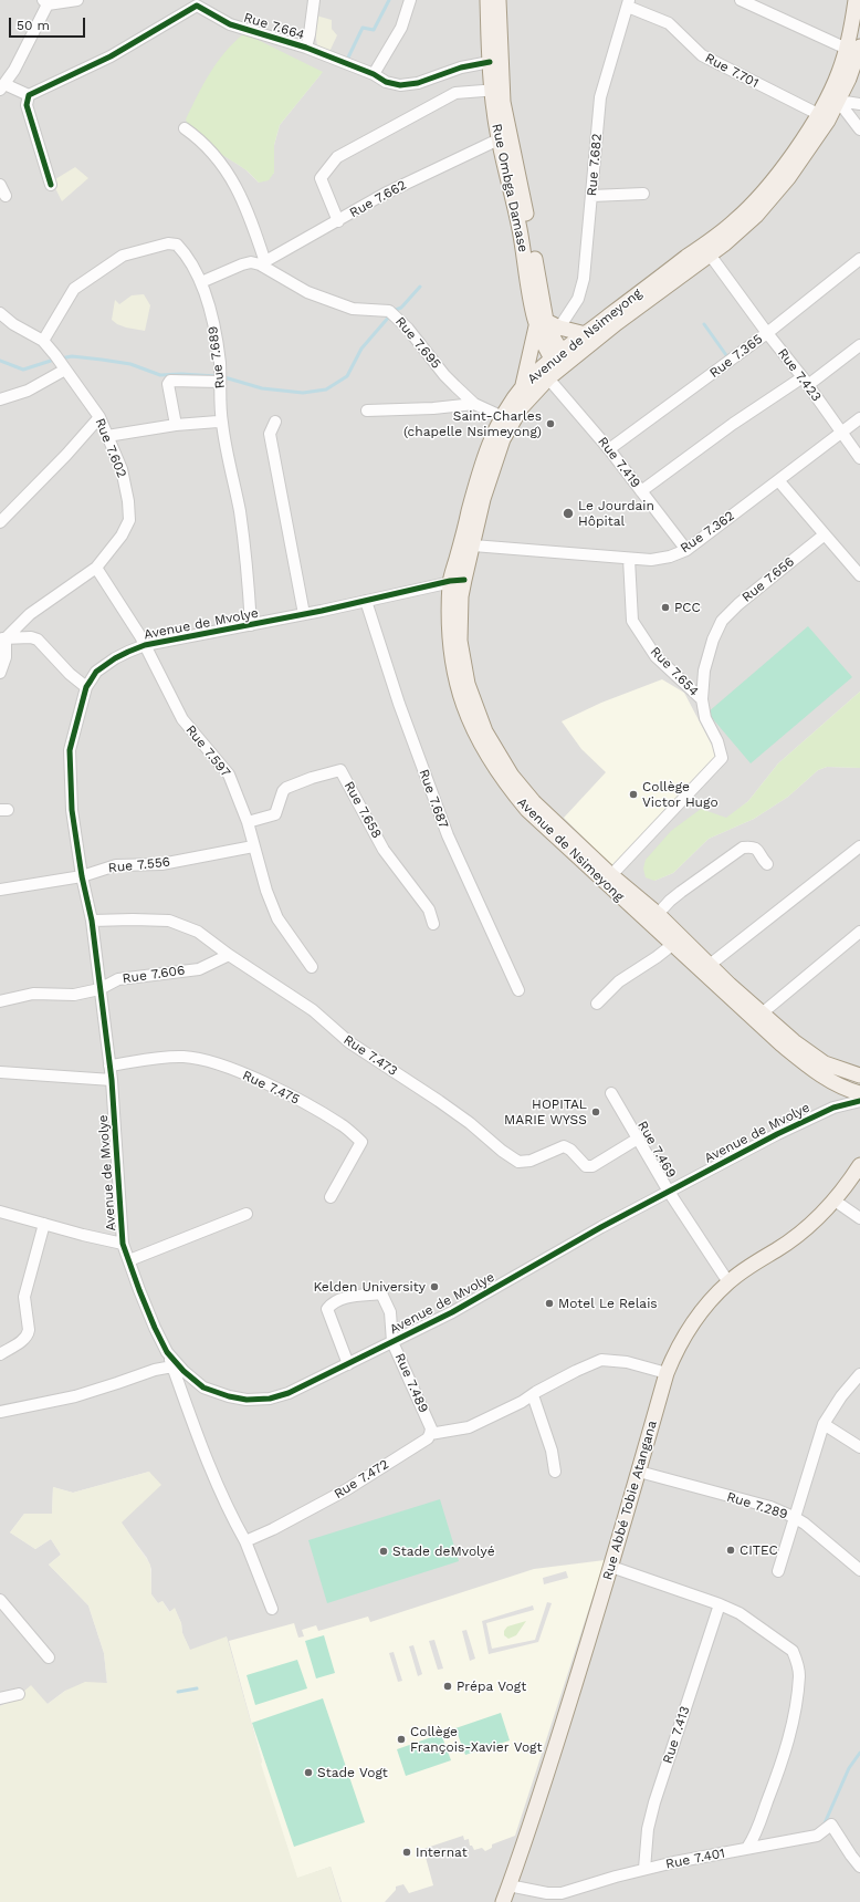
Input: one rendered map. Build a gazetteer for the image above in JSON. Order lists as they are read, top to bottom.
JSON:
{
  "streets": {
    "main road": ["Rue Ombga Damase", "Avenue de Nsimeyong", "Rue Abbé Tobie Atangana"],
    "street": [
      "Rue 7.664",
      "Rue 7.701",
      "Rue 7.682",
      "Rue 7.662",
      "Rue 7.695",
      "Rue 7.365",
      "Rue 7.689",
      "Rue 7.423",
      "Rue 7.602",
      "Rue 7.419",
      "Rue 7.362",
      "Rue 7.656",
      "Avenue de Mvolye",
      "Rue 7.654",
      "Rue 7.597",
      "Rue 7.687",
      "Rue 7.658",
      "Rue 7.556",
      "Rue 7.606",
      "Rue 7.473",
      "Rue 7.475",
      "Rue 7.469",
      "Rue 7.489",
      "Rue 7.472",
      "Rue 7.289",
      "Rue 7.413",
      "Rue 7.401"
    ]
  },
  "crossings": [
    ["Rue 7.664", "Rue Ombga Damase"],
    ["Rue 7.701", "Rue 7.682"],
    ["Rue 7.701", "Avenue de Nsimeyong"],
    ["Rue Ombga Damase", "Rue 7.662"],
    ["Rue Ombga Damase", "Avenue de Nsimeyong"],
    ["Rue Ombga Damase", "Rue 7.419"],
    ["Rue 7.662", "Rue 7.695"],
    ["Avenue de Nsimeyong", "Rue 7.695"],
    ["Avenue de Nsimeyong", "Rue 7.423"],
    ["Avenue de Nsimeyong", "Rue 7.419"],
    ["Avenue de Nsimeyong", "Rue 7.362"],
    ["Avenue de Nsimeyong", "Avenue de Mvolye"],
    ["Avenue de Nsimeyong", "Rue 7.654"],
    ["Rue 7.695", "Rue 7.689"],
    ["Rue 7.365", "Rue 7.423"],
    ["Rue 7.365", "Rue 7.419"],
    ["Rue 7.689", "Rue 7.602"],
    ["Rue 7.689", "Avenue de Mvolye"],
    ["Rue 7.423", "Rue 7.362"],
    ["Rue 7.602", "Rue 7.597"],
    ["Rue 7.419", "Rue 7.362"],
    ["Rue 7.362", "Rue 7.654"],
    ["Rue 7.656", "Rue 7.654"],
    ["Avenue de Mvolye", "Rue 7.597"],
    ["Avenue de Mvolye", "Rue 7.687"],
    ["Avenue de Mvolye", "Rue 7.556"],
    ["Avenue de Mvolye", "Rue 7.606"],
    ["Avenue de Mvolye", "Rue 7.473"],
    ["Avenue de Mvolye", "Rue 7.475"],
    ["Avenue de Mvolye", "Rue 7.469"],
    ["Avenue de Mvolye", "Rue 7.489"],
    ["Rue 7.597", "Rue 7.658"],
    ["Rue 7.597", "Rue 7.556"],
    ["Rue 7.606", "Rue 7.473"],
    ["Rue 7.473", "Rue 7.469"],
    ["Rue 7.469", "Rue Abbé Tobie Atangana"],
    ["Rue 7.489", "Rue 7.472"],
    ["Rue 7.472", "Rue Abbé Tobie Atangana"],
    ["Rue Abbé Tobie Atangana", "Rue 7.289"],
    ["Rue Abbé Tobie Atangana", "Rue 7.401"],
    ["Rue 7.413", "Rue 7.401"]
  ],
  "places": [
    "Saint-Charles (chapelle Nsimeyong)",
    "Le Jourdain Hôpital",
    "PCC",
    "Collège Victor Hugo",
    "HOPITAL MARIE WYSS",
    "Kelden University",
    "Motel Le Relais",
    "CITEC",
    "Stade deMvolyé",
    "Prépa Vogt",
    "Collège François-Xavier Vogt",
    "Stade Vogt",
    "Internat"
  ],
  "scale_bar": "50 m"
}
